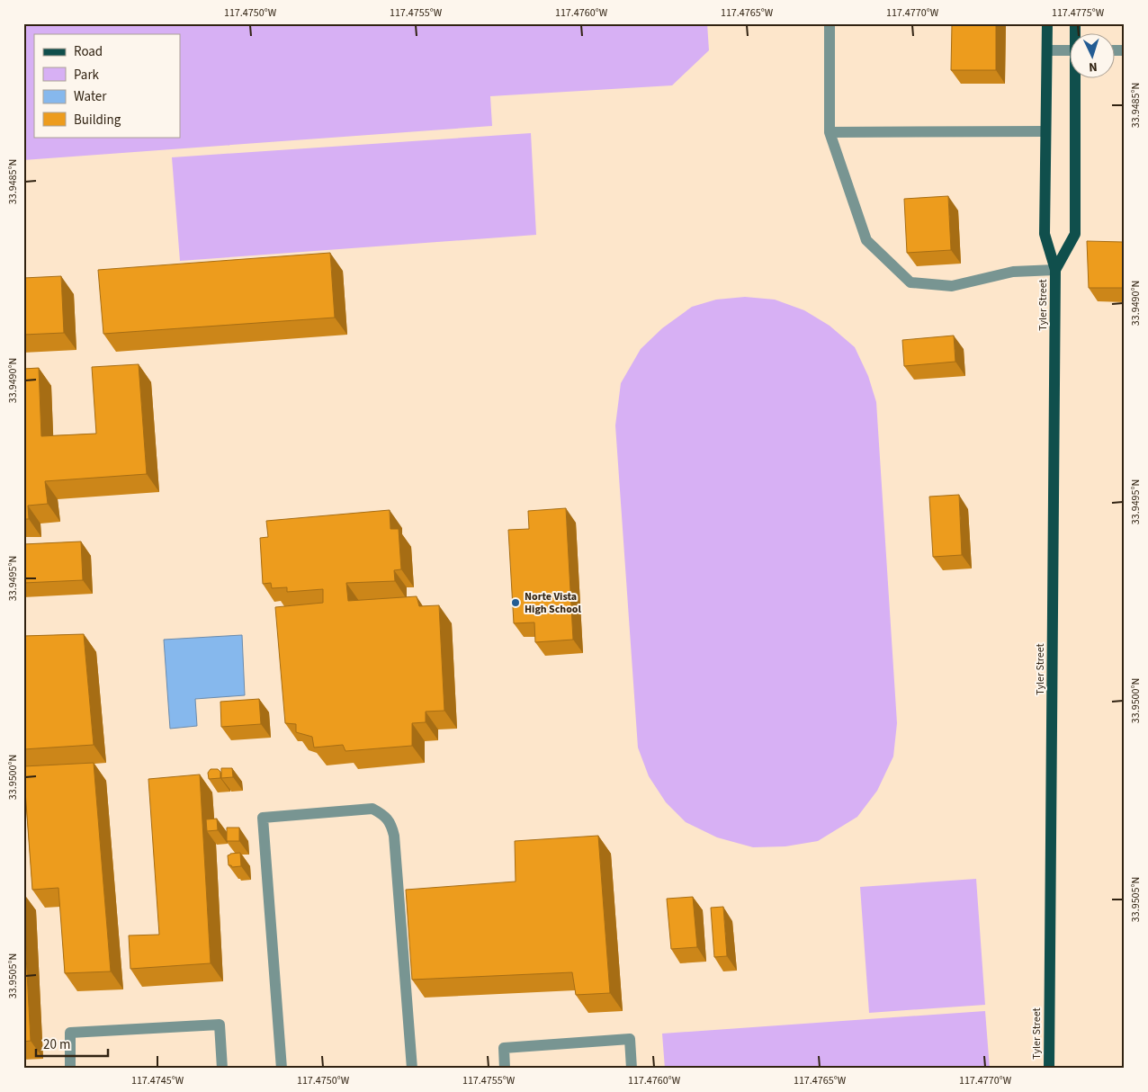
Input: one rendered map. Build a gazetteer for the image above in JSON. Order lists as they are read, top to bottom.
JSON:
{
  "streets": {
    "main road": ["Tyler Street"]
  },
  "places": ["Norte Vista High School"],
  "legend": [
    "Road",
    "Park",
    "Water",
    "Building"
  ],
  "scale_bar": "20 m",
  "north": "bottom",
  "coordinates": [
    "117.4750°W",
    "117.4755°W",
    "117.4760°W",
    "117.4765°W",
    "117.4770°W",
    "117.4775°W",
    "33.9485°N",
    "33.9490°N",
    "33.9495°N",
    "33.9500°N",
    "33.9505°N",
    "117.4745°W"
  ]
}
